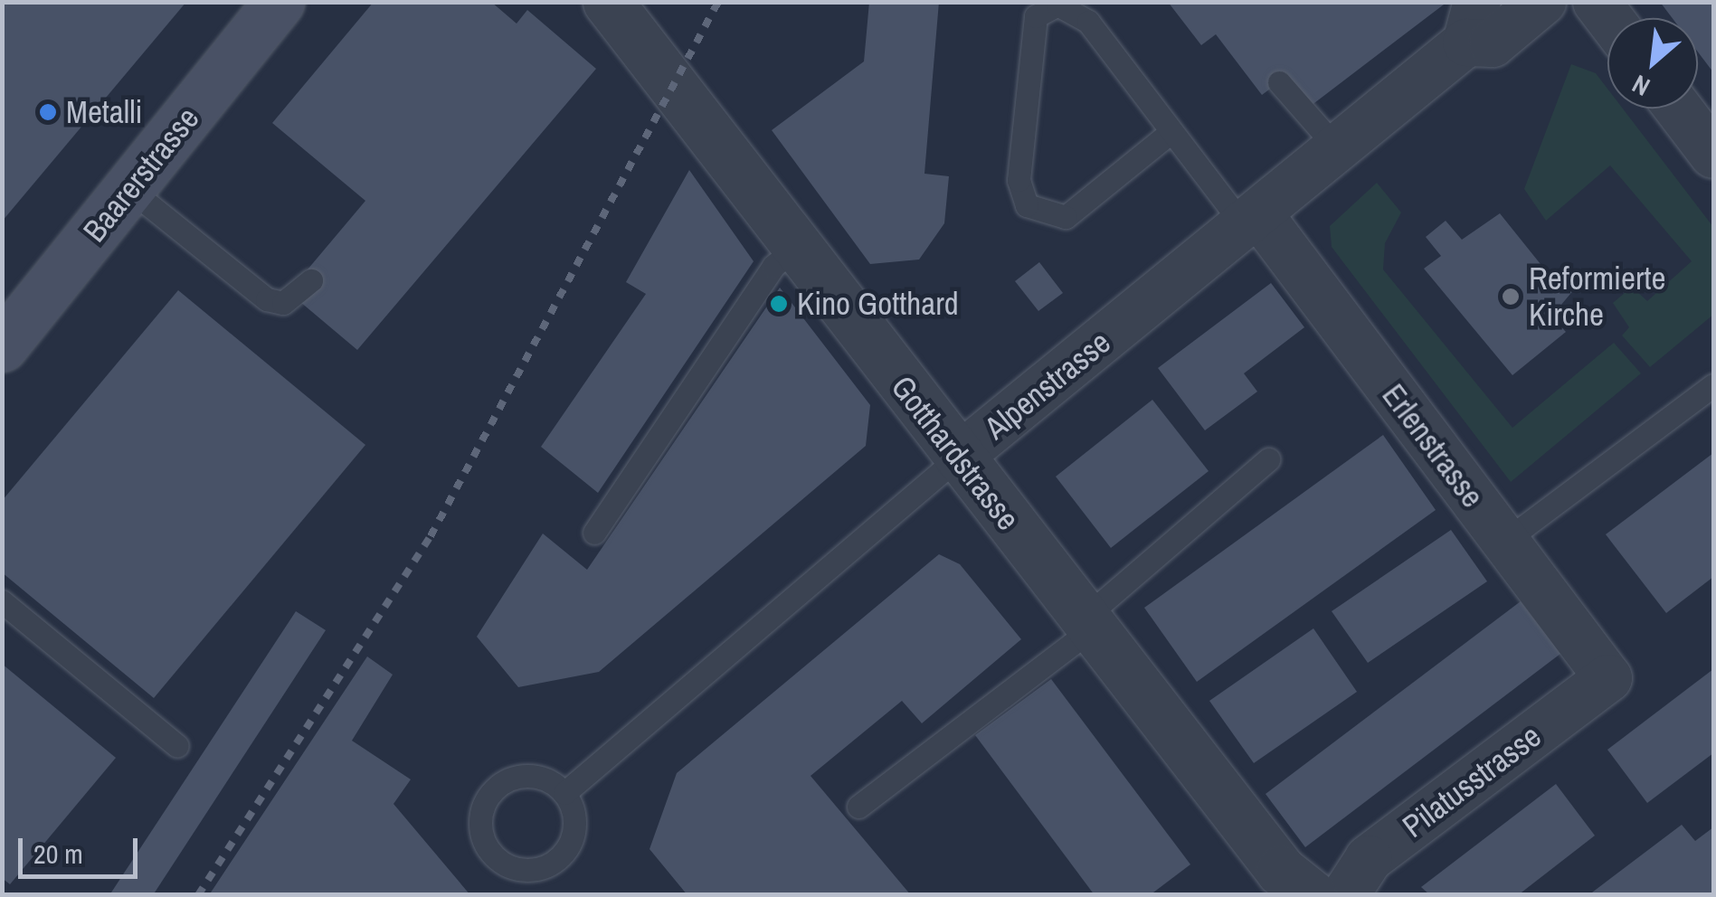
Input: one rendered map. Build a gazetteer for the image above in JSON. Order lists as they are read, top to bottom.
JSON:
{
  "streets": {
    "main road": ["Baarerstrasse"],
    "street": [
      "Alpenstrasse",
      "Erlenstrasse",
      "Gotthardstrasse",
      "Pilatusstrasse"
    ]
  },
  "crossings": [
    ["Alpenstrasse", "Erlenstrasse"],
    ["Alpenstrasse", "Gotthardstrasse"],
    ["Erlenstrasse", "Pilatusstrasse"]
  ],
  "places": ["Metalli", "Reformierte Kirche", "Kino Gotthard"],
  "scale_bar": "20 m",
  "north": "bottom left"
}
